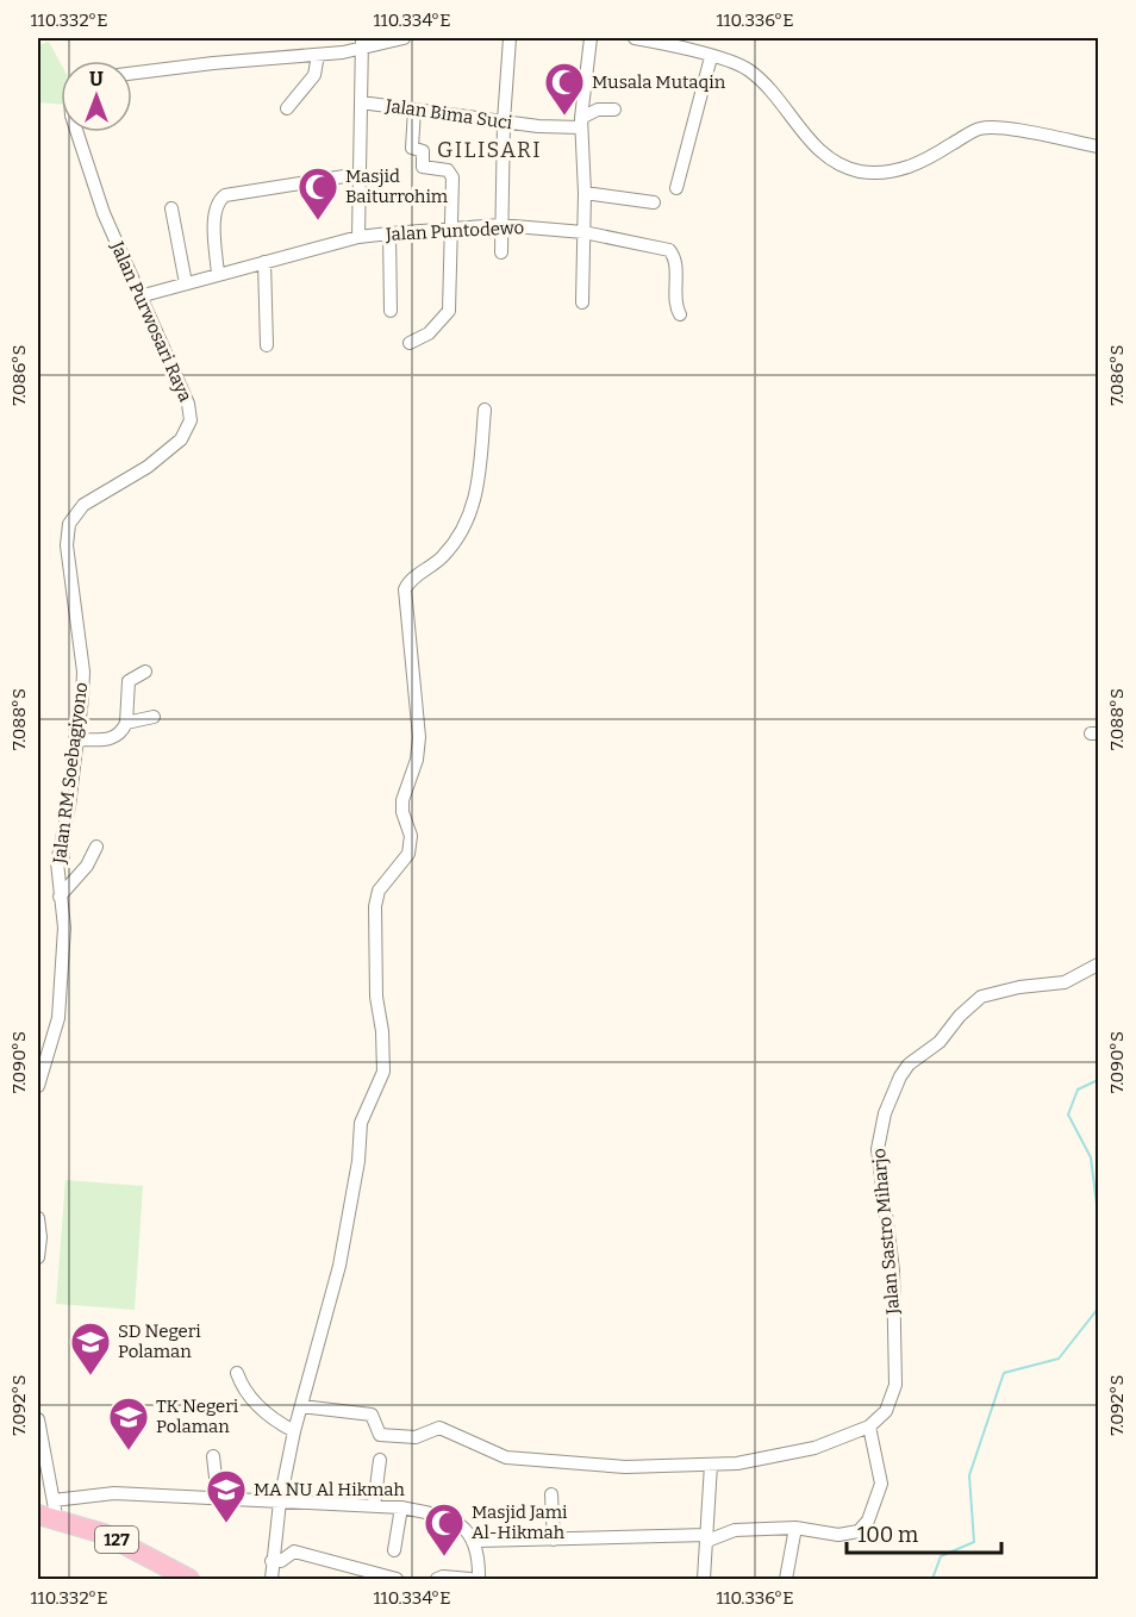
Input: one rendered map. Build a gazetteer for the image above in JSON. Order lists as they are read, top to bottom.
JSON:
{
  "streets": {
    "main road": ["127"],
    "street": [
      "Jalan Bima Suci",
      "Jalan Puntodewo",
      "Jalan Purwosari Raya",
      "Jalan RM Soebagiyono",
      "Jalan Sastro Miharjo"
    ]
  },
  "crossings": [
    ["Jalan Puntodewo", "Jalan Purwosari Raya"],
    ["Jalan Purwosari Raya", "Jalan RM Soebagiyono"]
  ],
  "districts": ["GILISARI"],
  "places": {
    "mosque": ["Musala Mutaqin", "Masjid Baiturrohim", "Masjid Jami Al-Hikmah"],
    "school or university": ["SD Negeri Polaman", "TK Negeri Polaman", "MA NU Al Hikmah"]
  },
  "scale_bar": "100 m",
  "north": "top",
  "coordinates": [
    "110.332°E",
    "110.334°E",
    "110.336°E",
    "7.086°S",
    "7.088°S",
    "7.090°S",
    "7.092°S"
  ]
}
